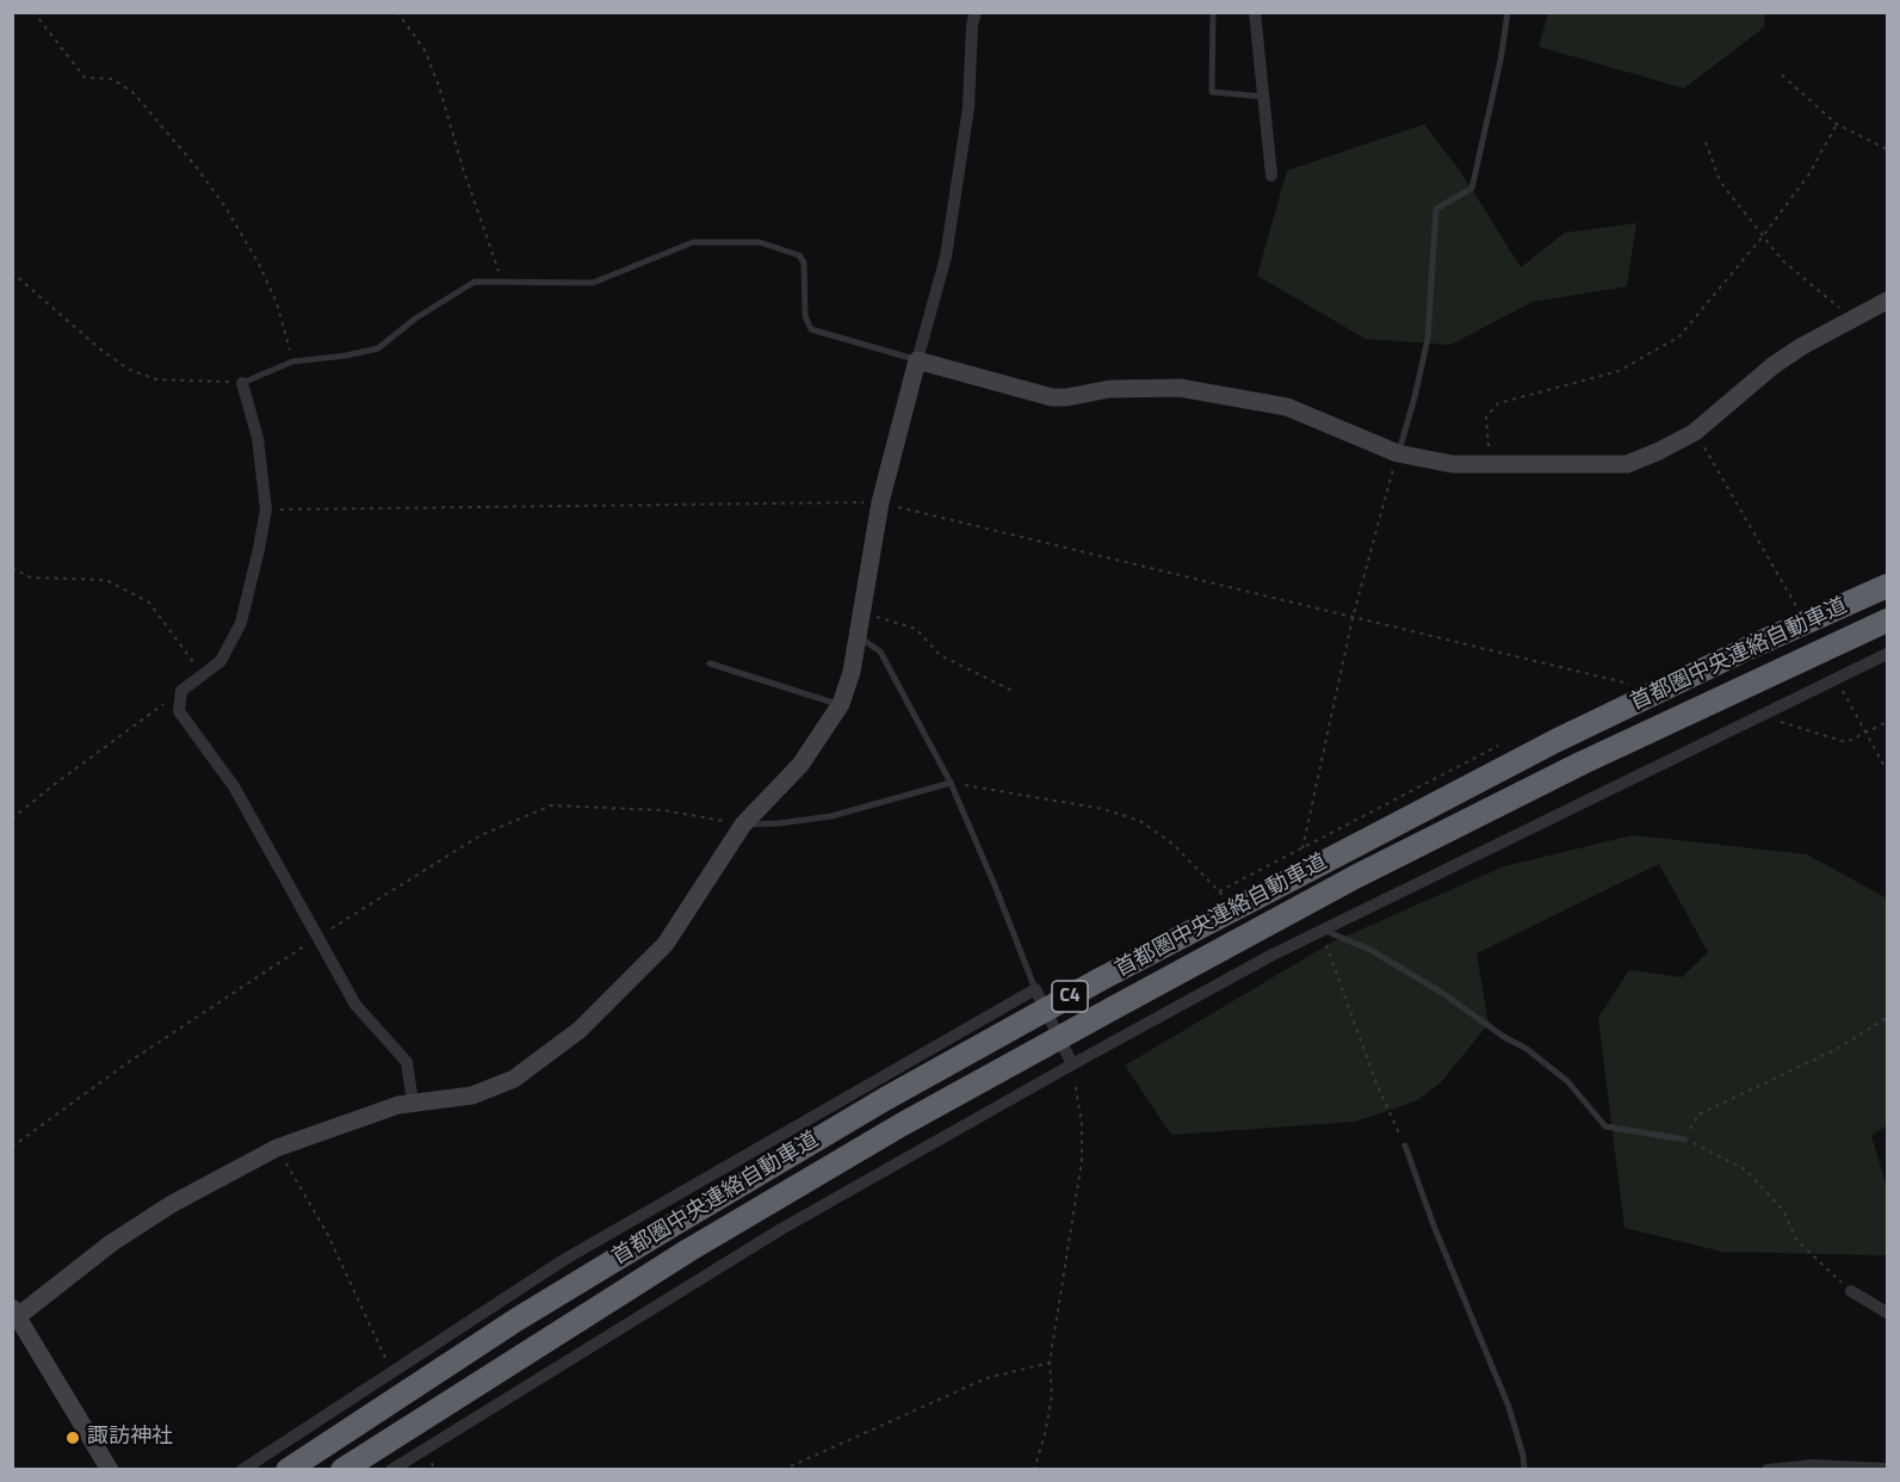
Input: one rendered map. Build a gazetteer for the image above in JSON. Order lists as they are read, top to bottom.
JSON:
{
  "streets": {
    "highway": ["首都圏中央連絡自動車道", "C4"]
  },
  "places": ["諏訪神社"]
}
